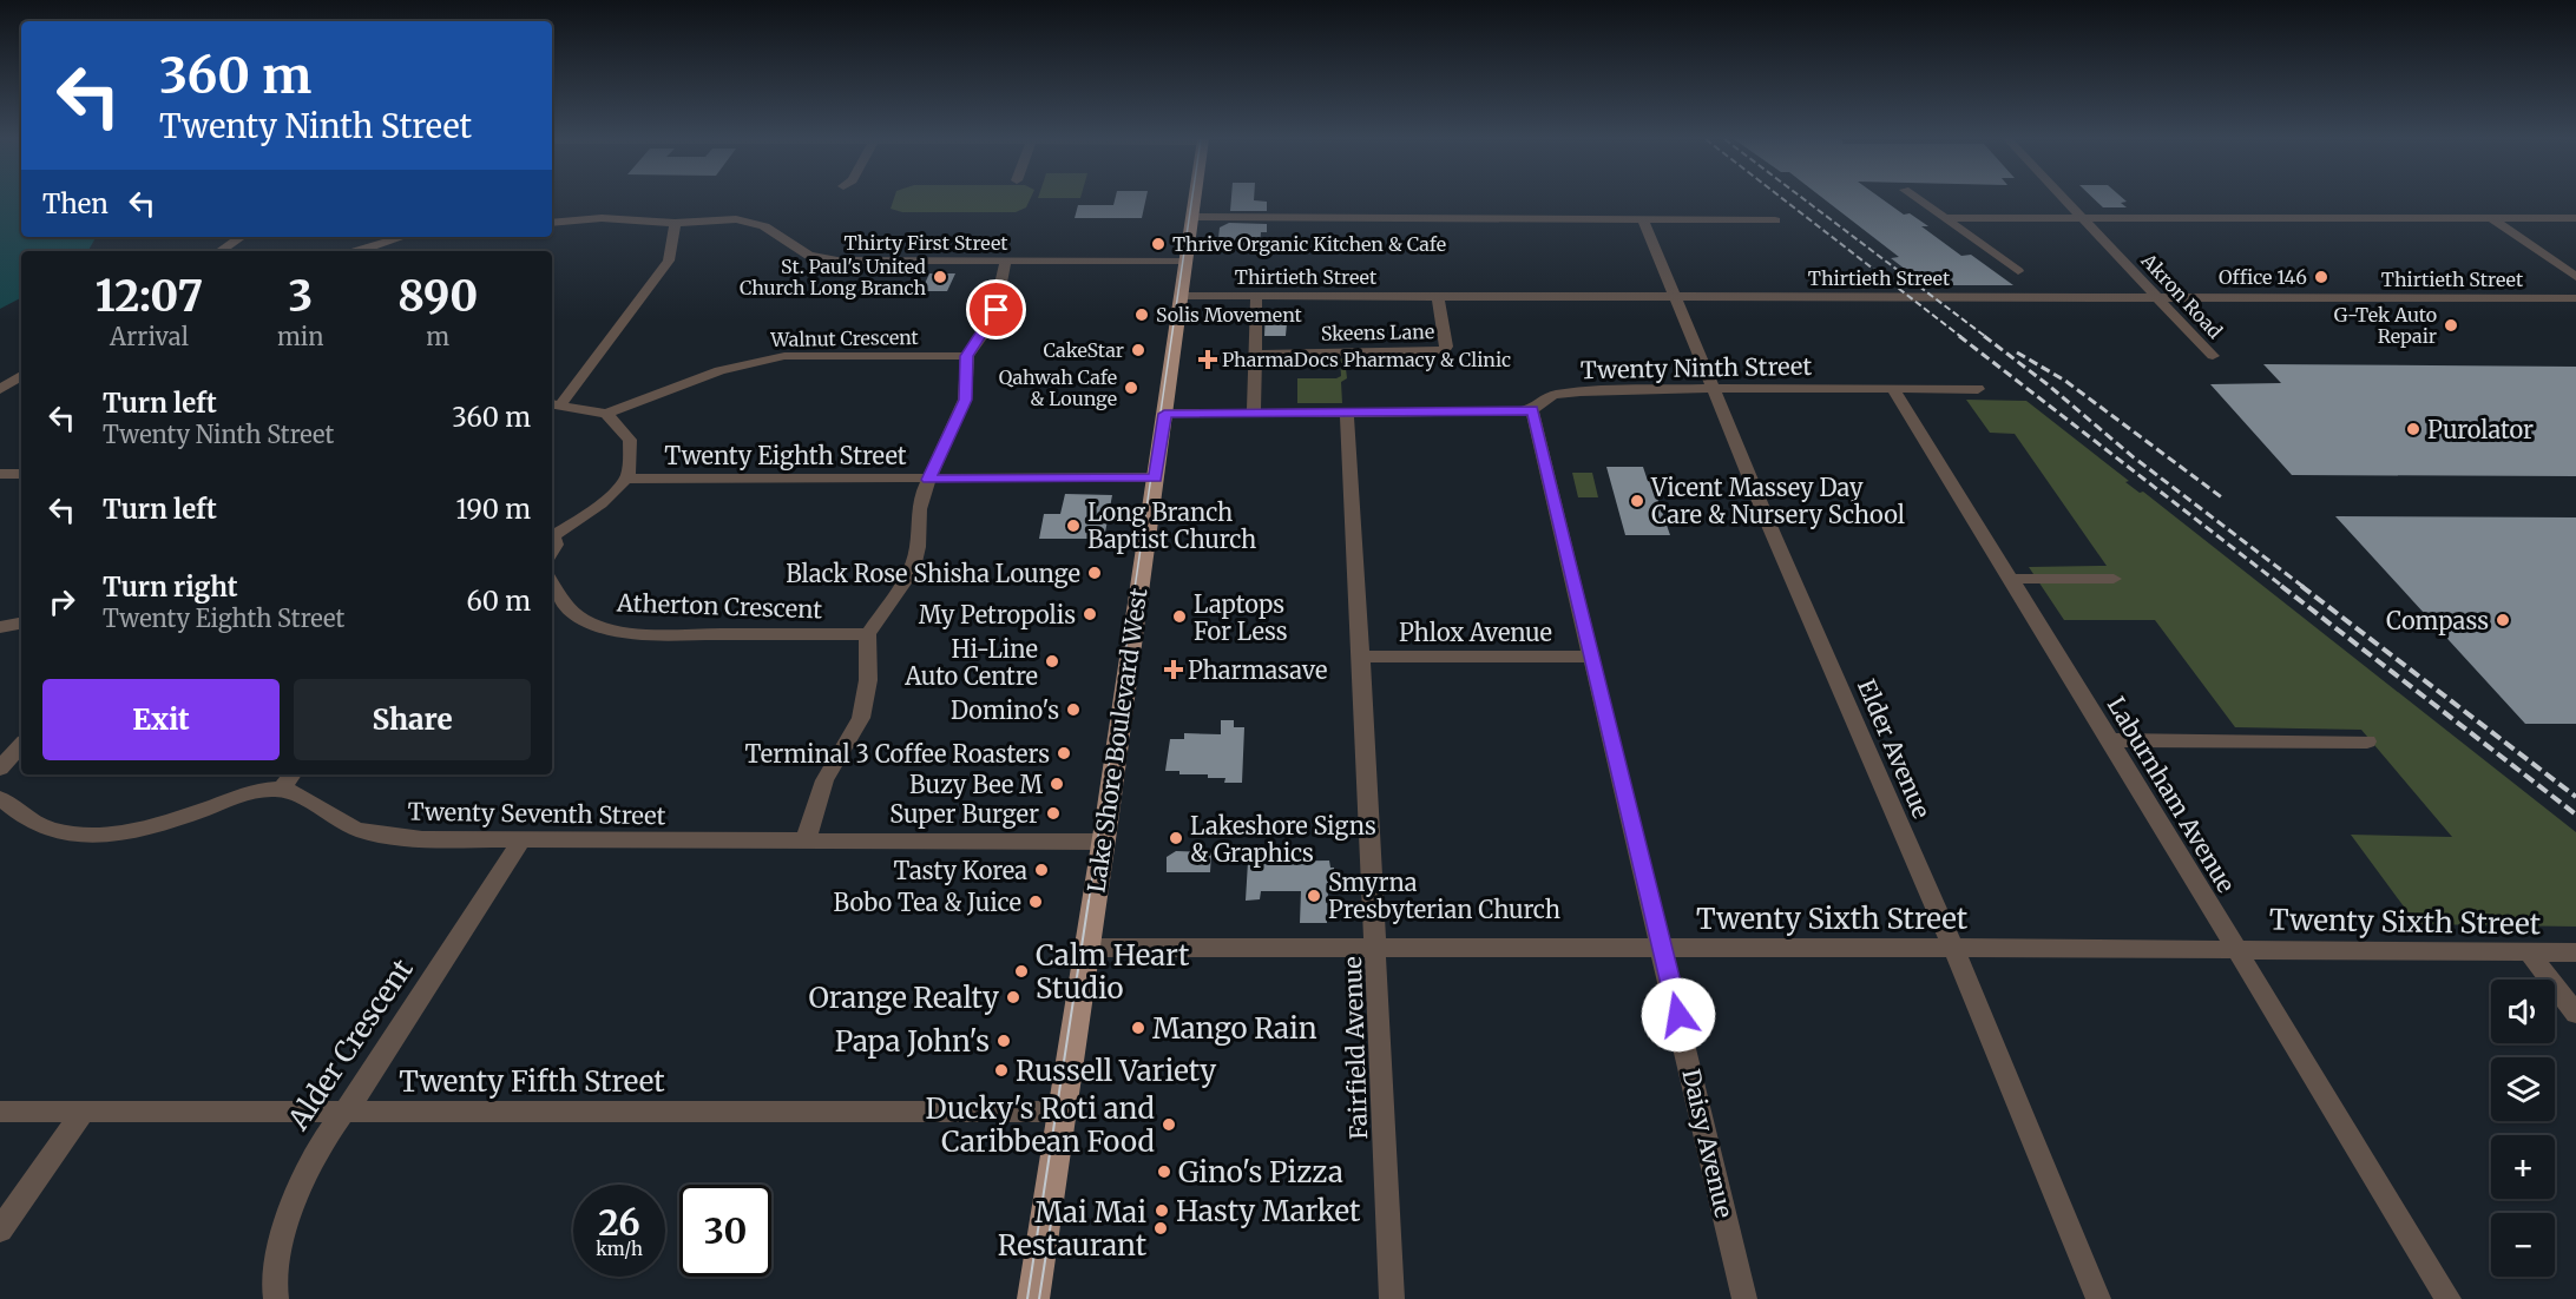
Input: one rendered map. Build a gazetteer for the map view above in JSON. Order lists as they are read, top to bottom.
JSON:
{
  "streets": {
    "main road": ["Lake Shore Boulevard West"],
    "street": [
      "Thirty First Street",
      "Thirtieth Street",
      "Akron Road",
      "Skeens Lane",
      "Walnut Crescent",
      "Twenty Ninth Street",
      "Twenty Eighth Street",
      "Atherton Crescent",
      "Phlox Avenue",
      "Elder Avenue",
      "Laburnham Avenue",
      "Twenty Seventh Street",
      "Twenty Sixth Street",
      "Alder Crescent",
      "Fairfield Avenue",
      "Twenty Fifth Street",
      "Daisy Avenue"
    ]
  },
  "crossings": [
    ["Thirty First Street", "Lake Shore Boulevard West"],
    ["Thirtieth Street", "Akron Road"],
    ["Thirtieth Street", "Skeens Lane"],
    ["Thirtieth Street", "Lake Shore Boulevard West"],
    ["Thirtieth Street", "Elder Avenue"],
    ["Twenty Ninth Street", "Lake Shore Boulevard West"],
    ["Twenty Ninth Street", "Elder Avenue"],
    ["Twenty Ninth Street", "Laburnham Avenue"],
    ["Twenty Ninth Street", "Fairfield Avenue"],
    ["Twenty Ninth Street", "Daisy Avenue"],
    ["Twenty Eighth Street", "Lake Shore Boulevard West"],
    ["Phlox Avenue", "Fairfield Avenue"],
    ["Phlox Avenue", "Daisy Avenue"],
    ["Lake Shore Boulevard West", "Twenty Seventh Street"],
    ["Lake Shore Boulevard West", "Twenty Sixth Street"],
    ["Lake Shore Boulevard West", "Twenty Fifth Street"],
    ["Elder Avenue", "Twenty Sixth Street"],
    ["Laburnham Avenue", "Twenty Sixth Street"],
    ["Twenty Seventh Street", "Alder Crescent"],
    ["Twenty Sixth Street", "Fairfield Avenue"],
    ["Twenty Sixth Street", "Daisy Avenue"],
    ["Alder Crescent", "Twenty Fifth Street"]
  ],
  "places": {
    "other": [
      "Thrive Organic Kitchen & Cafe",
      "St. Paul's United Church Long Branch",
      "Office 146",
      "Solis Movement",
      "G-Tek Auto Repair",
      "CakeStar",
      "Qahwah Cafe & Lounge",
      "Purolator",
      "Vicent Massey Day Care & Nursery School",
      "Long Branch Baptist Church",
      "Black Rose Shisha Lounge",
      "My Petropolis",
      "Laptops For Less",
      "Compass",
      "Hi-Line Auto Centre",
      "Domino's",
      "Terminal 3 Coffee Roasters",
      "Buzy Bee M",
      "Super Burger",
      "Lakeshore Signs & Graphics",
      "Tasty Korea",
      "Smyrna Presbyterian Church",
      "Bobo Tea & Juice",
      "Calm Heart Studio",
      "Orange Realty",
      "Mango Rain",
      "Papa John's",
      "Russell Variety",
      "Ducky's Roti and Caribbean Food",
      "Gino's Pizza",
      "Hasty Market",
      "Mai Mai Restaurant"
    ],
    "health": ["PharmaDocs Pharmacy & Clinic", "Pharmasave"]
  },
  "page": {
    "turn": ["360 m", "Twenty Ninth Street"],
    "then": "Then",
    "eta": [
      "12:07",
      "Arrival",
      "3",
      "min",
      "890",
      "m"
    ],
    "list": [
      {
        "name": "Turn left",
        "note": "Twenty Ninth Street",
        "value": "360 m"
      },
      {
        "name": "Turn left",
        "value": "190 m"
      },
      {
        "name": "Turn right",
        "note": "Twenty Eighth Street",
        "value": "60 m"
      }
    ],
    "buttons": ["Exit", "Share"],
    "map_buttons": ["+", "−"],
    "speed": "26 km/h",
    "limit": "30"
  }
}
